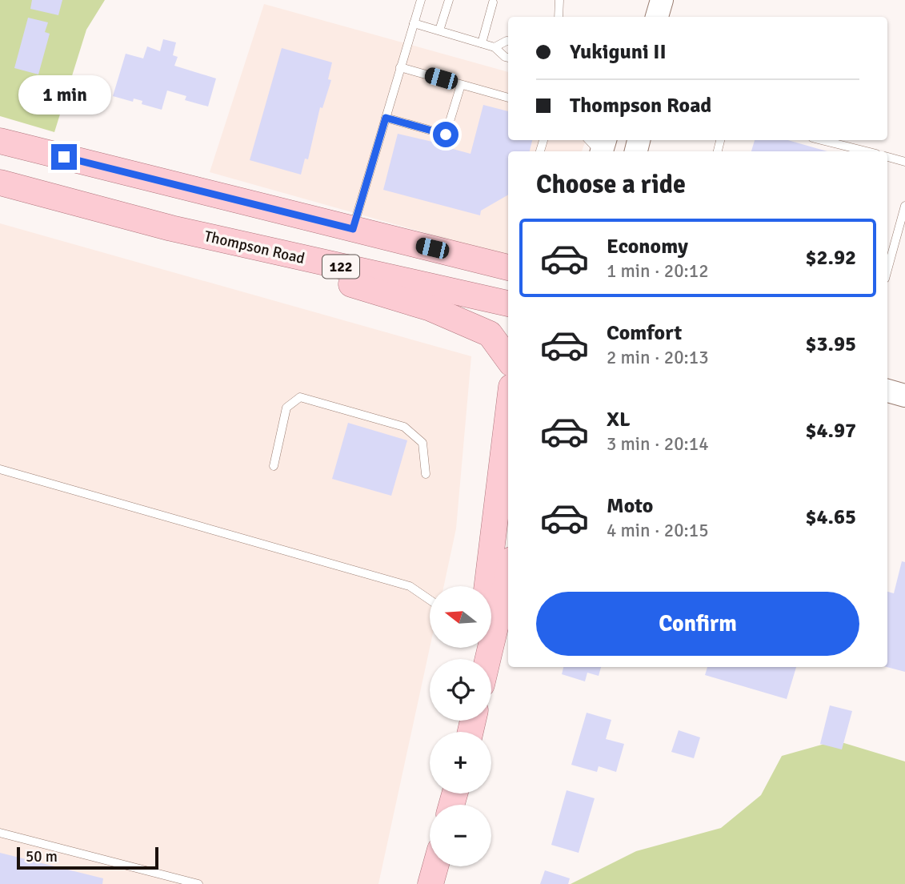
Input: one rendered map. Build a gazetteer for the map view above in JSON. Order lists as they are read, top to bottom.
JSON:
{
  "streets": {
    "main road": ["Thompson Road", "122"]
  },
  "scale_bar": "50 m",
  "north": "left",
  "page": {
    "banner": ["Yukiguni II", "Thompson Road"],
    "bubble": "1 min",
    "heading": "Choose a ride",
    "list": [
      {
        "name": "Economy",
        "note": "1 min · 20:12",
        "value": "$2.92"
      },
      {
        "name": "Comfort",
        "note": "2 min · 20:13",
        "value": "$3.95"
      },
      {
        "name": "XL",
        "note": "3 min · 20:14",
        "value": "$4.97"
      },
      {
        "name": "Moto",
        "note": "4 min · 20:15",
        "value": "$4.65"
      }
    ],
    "buttons": "Confirm",
    "map_buttons": ["+", "−"],
    "scale": "50 m"
  }
}
